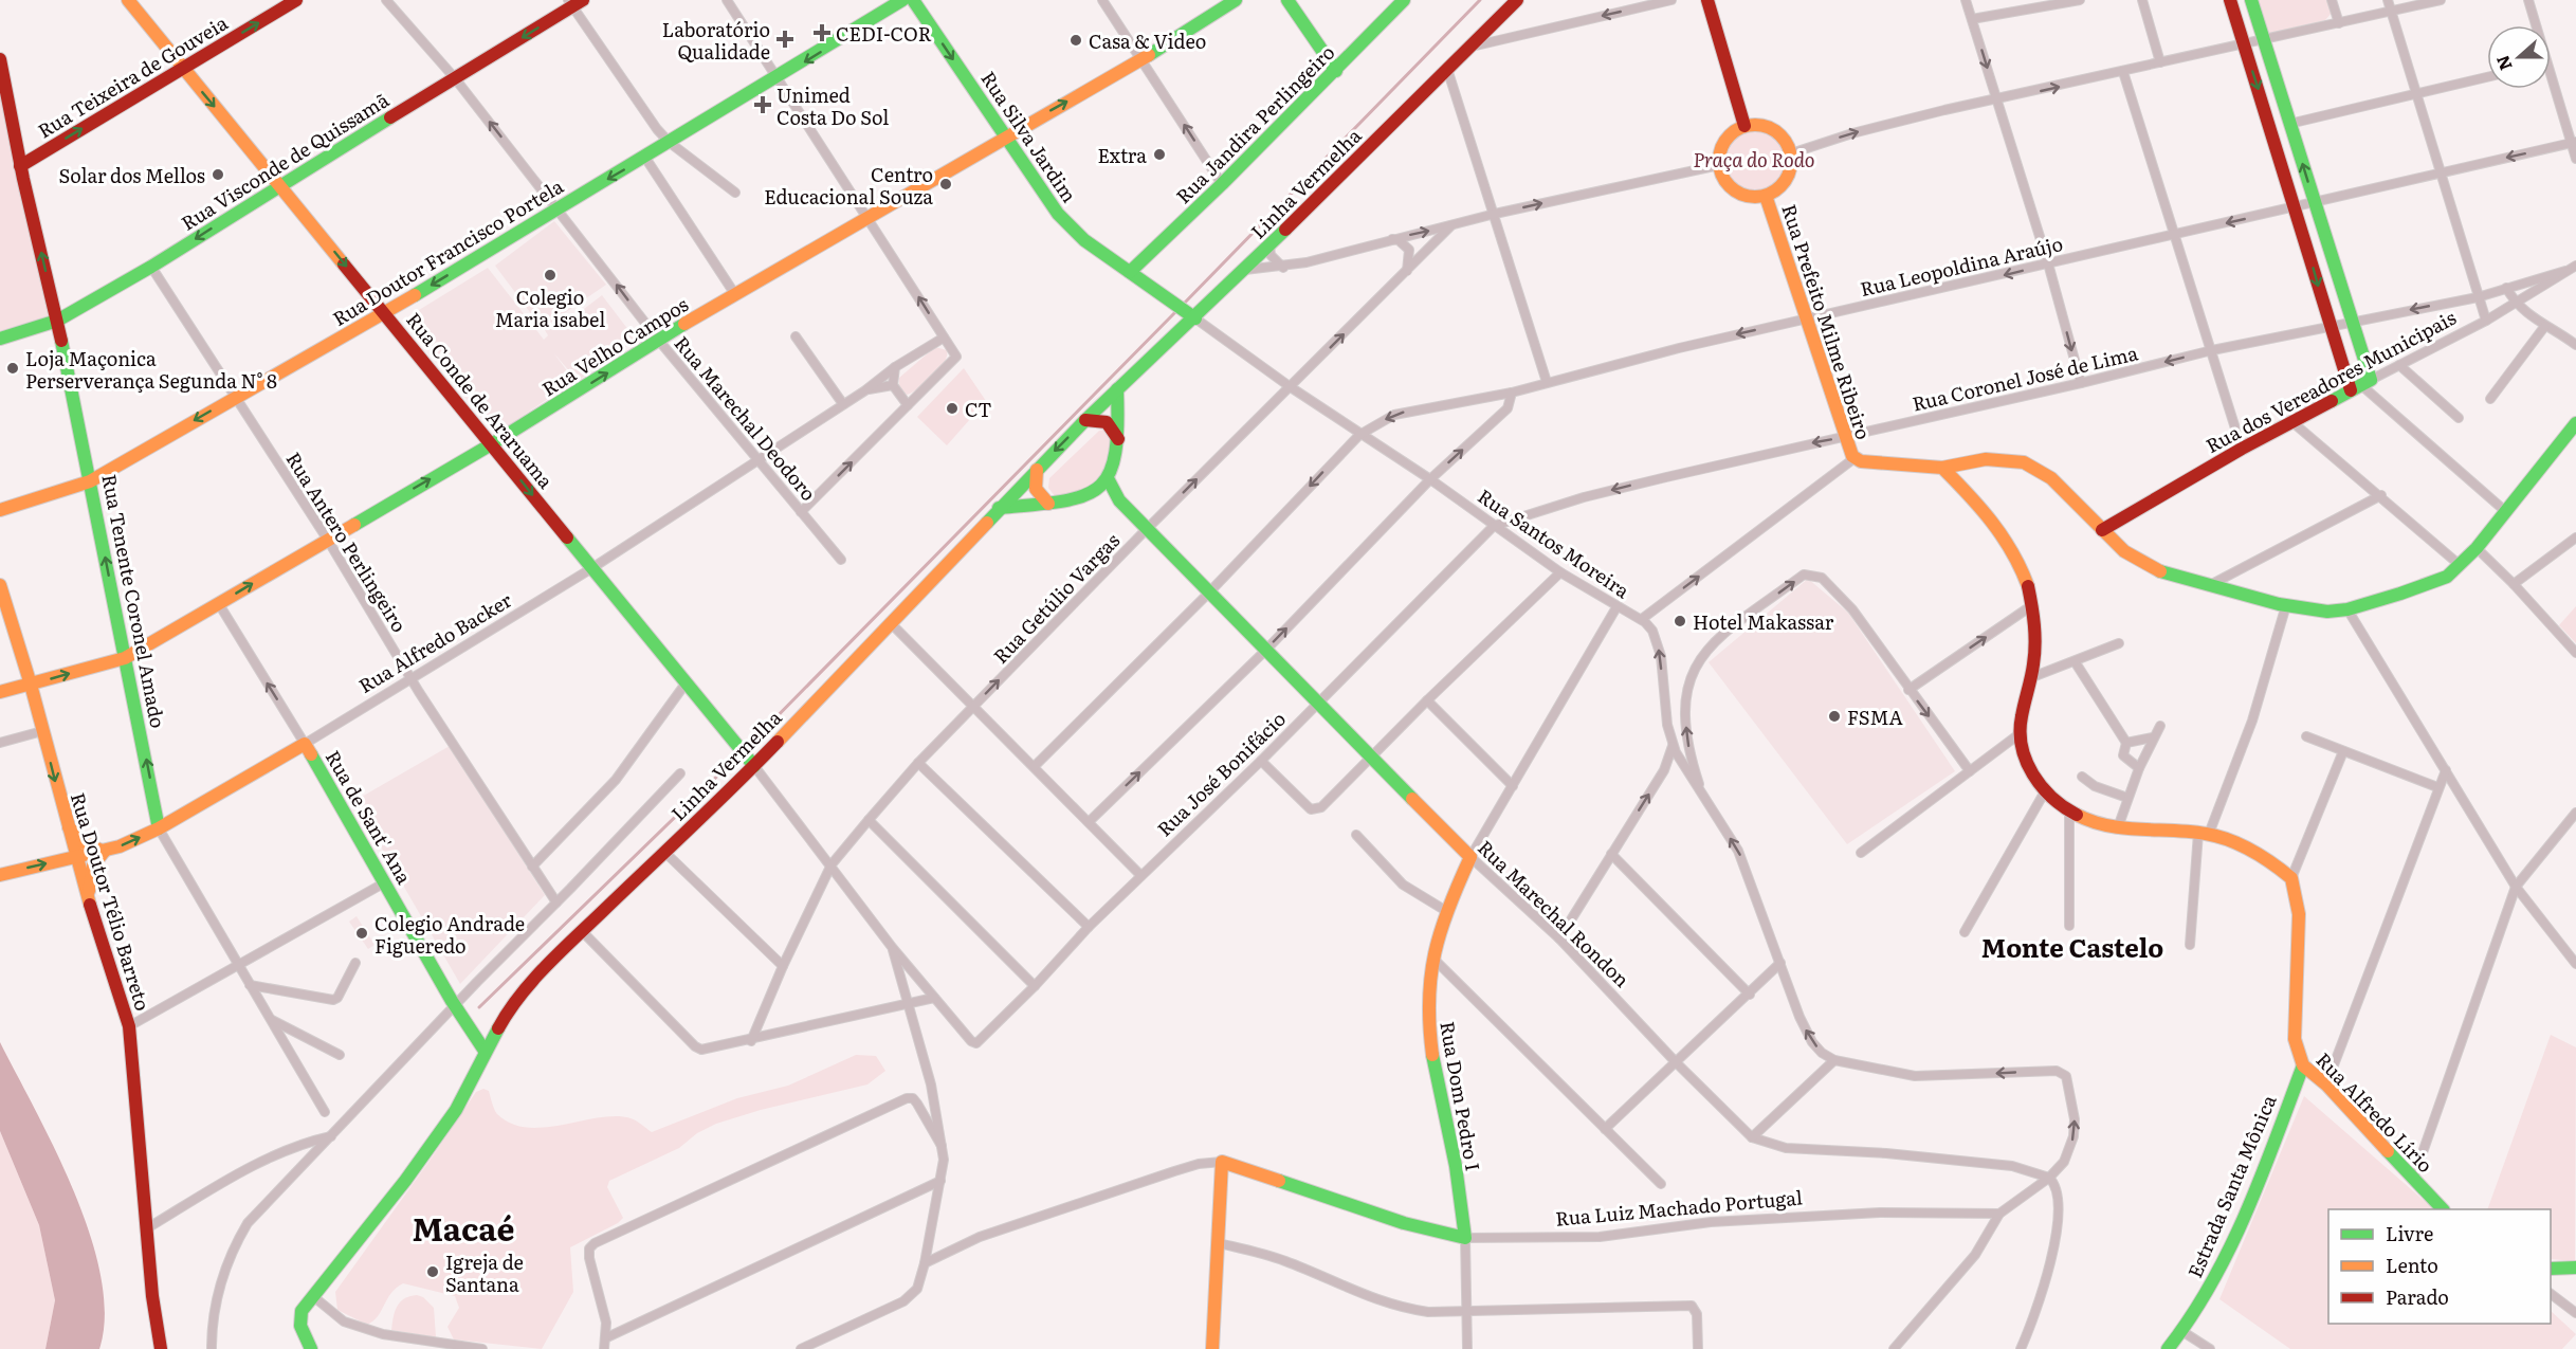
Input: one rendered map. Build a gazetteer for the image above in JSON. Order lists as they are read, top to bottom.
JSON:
{
  "streets": {
    "main road": [
      "Rua Teixeira de Gouveia",
      "Rua Jandira Perlingeiro",
      "Rua Silva Jardim",
      "Rua Visconde de Quissamã",
      "Linha Vermelha",
      "Rua Doutor Francisco Portela",
      "Rua Prefeito Milme Ribeiro",
      "Rua Velho Campos",
      "Rua dos Vereadores Municipais",
      "Rua Conde de Araruama",
      "Rua Tenente Coronel Amado",
      "Rua Alfredo Backer",
      "Rua de Sant' Ana",
      "Rua Doutor Télio Barreto",
      "Rua Marechal Rondon",
      "Rua Dom Pedro I",
      "Rua Alfredo Lírio",
      "Estrada Santa Mônica",
      "Rua Luiz Machado Portugal"
    ],
    "street": [
      "Rua Leopoldina Araújo",
      "Rua Coronel José de Lima",
      "Rua Marechal Deodoro",
      "Rua Antero Perlingeiro",
      "Rua Santos Moreira",
      "Rua Getúlio Vargas",
      "Rua José Bonifácio"
    ]
  },
  "crossings": [
    ["Rua Teixeira de Gouveia", "Rua Conde de Araruama"],
    ["Rua Teixeira de Gouveia", "Rua Tenente Coronel Amado"],
    ["Rua Jandira Perlingeiro", "Rua Silva Jardim"],
    ["Rua Silva Jardim", "Linha Vermelha"],
    ["Rua Silva Jardim", "Rua Velho Campos"],
    ["Rua Silva Jardim", "Rua Santos Moreira"],
    ["Rua Visconde de Quissamã", "Rua Conde de Araruama"],
    ["Rua Visconde de Quissamã", "Rua Marechal Deodoro"],
    ["Rua Visconde de Quissamã", "Rua Antero Perlingeiro"],
    ["Rua Visconde de Quissamã", "Rua Tenente Coronel Amado"],
    ["Linha Vermelha", "Rua Conde de Araruama"],
    ["Linha Vermelha", "Rua Santos Moreira"],
    ["Linha Vermelha", "Rua de Sant' Ana"],
    ["Rua Doutor Francisco Portela", "Rua Conde de Araruama"],
    ["Rua Doutor Francisco Portela", "Rua Marechal Deodoro"],
    ["Rua Doutor Francisco Portela", "Rua Antero Perlingeiro"],
    ["Rua Doutor Francisco Portela", "Rua Tenente Coronel Amado"],
    ["Rua Leopoldina Araújo", "Rua Prefeito Milme Ribeiro"],
    ["Rua Leopoldina Araújo", "Rua Santos Moreira"],
    ["Rua Leopoldina Araújo", "Rua Marechal Rondon"],
    ["Rua Prefeito Milme Ribeiro", "Rua Coronel José de Lima"],
    ["Rua Velho Campos", "Rua Conde de Araruama"],
    ["Rua Velho Campos", "Rua Marechal Deodoro"],
    ["Rua Velho Campos", "Rua Antero Perlingeiro"],
    ["Rua Velho Campos", "Rua Tenente Coronel Amado"],
    ["Rua Velho Campos", "Rua de Sant' Ana"],
    ["Rua Velho Campos", "Rua Doutor Télio Barreto"],
    ["Rua Coronel José de Lima", "Rua dos Vereadores Municipais"],
    ["Rua Coronel José de Lima", "Rua Santos Moreira"],
    ["Rua Coronel José de Lima", "Rua José Bonifácio"],
    ["Rua Conde de Araruama", "Rua Alfredo Backer"],
    ["Rua Marechal Deodoro", "Rua Alfredo Backer"],
    ["Rua Antero Perlingeiro", "Rua Alfredo Backer"],
    ["Rua Santos Moreira", "Rua Getúlio Vargas"],
    ["Rua Santos Moreira", "Rua José Bonifácio"],
    ["Rua Getúlio Vargas", "Rua Marechal Rondon"],
    ["Rua Tenente Coronel Amado", "Rua Alfredo Backer"],
    ["Rua Alfredo Backer", "Rua de Sant' Ana"],
    ["Rua Alfredo Backer", "Rua Doutor Télio Barreto"],
    ["Rua José Bonifácio", "Rua Marechal Rondon"],
    ["Rua Marechal Rondon", "Rua Dom Pedro I"],
    ["Rua Dom Pedro I", "Rua Luiz Machado Portugal"],
    ["Rua Alfredo Lírio", "Estrada Santa Mônica"]
  ],
  "one_way": [
    "Rua Teixeira de Gouveia",
    "Rua Silva Jardim",
    "Rua Visconde de Quissamã",
    "Rua Doutor Francisco Portela",
    "Rua Leopoldina Araújo",
    "Rua Velho Campos",
    "Rua Coronel José de Lima",
    "Rua Conde de Araruama",
    "Rua Marechal Deodoro",
    "Rua Santos Moreira",
    "Rua Getúlio Vargas",
    "Rua Tenente Coronel Amado"
  ],
  "districts": ["Monte Castelo", "Macaé"],
  "parks": ["Praça do Rodo"],
  "places": {
    "health": ["CEDI-COR", "Laboratório Qualidade", "Unimed Costa Do Sol"],
    "other": [
      "Casa & Video",
      "Extra",
      "Solar dos Mellos",
      "Centro Educacional Souza",
      "Colegio Maria isabel",
      "Loja Maçonica Perserverança Segunda N° 8",
      "CT",
      "Hotel Makassar",
      "FSMA",
      "Colegio Andrade Figueredo",
      "Igreja de Santana"
    ]
  },
  "legend": ["Livre", "Lento", "Parado"],
  "north": "left"
}
